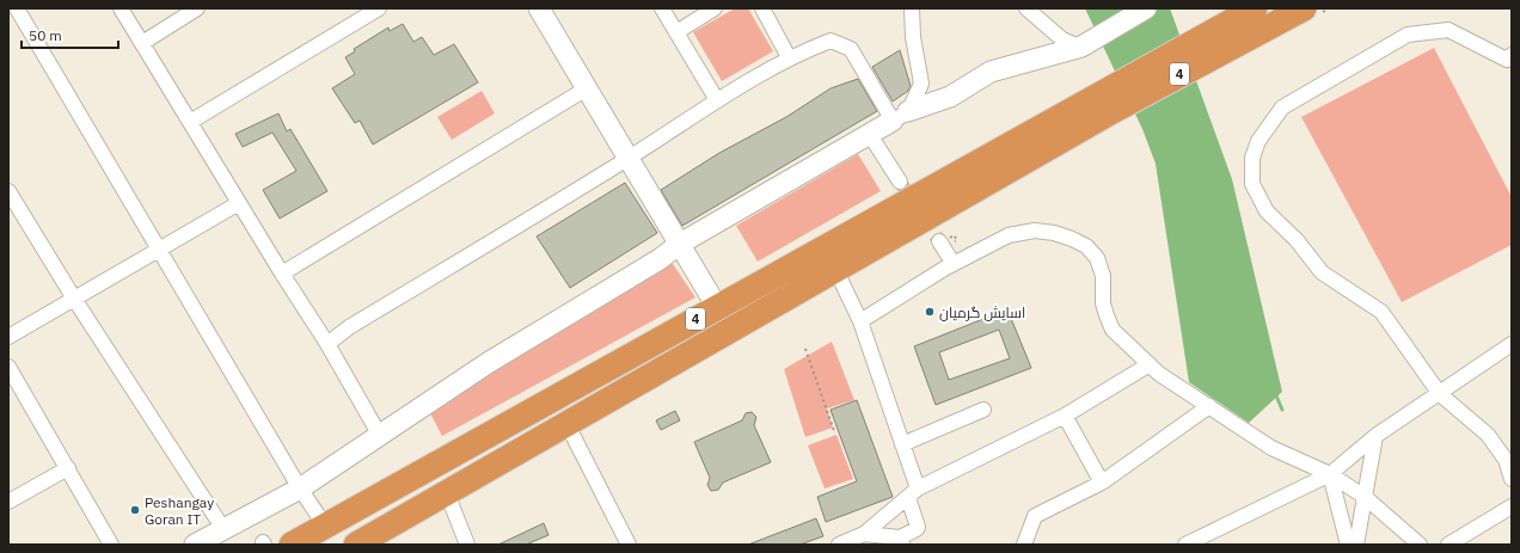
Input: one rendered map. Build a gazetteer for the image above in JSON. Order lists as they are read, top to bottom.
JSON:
{
  "streets": {
    "highway": ["4"]
  },
  "places": ["اسايش گرميان", "Peshangay Goran IT"],
  "scale_bar": "50 m"
}
